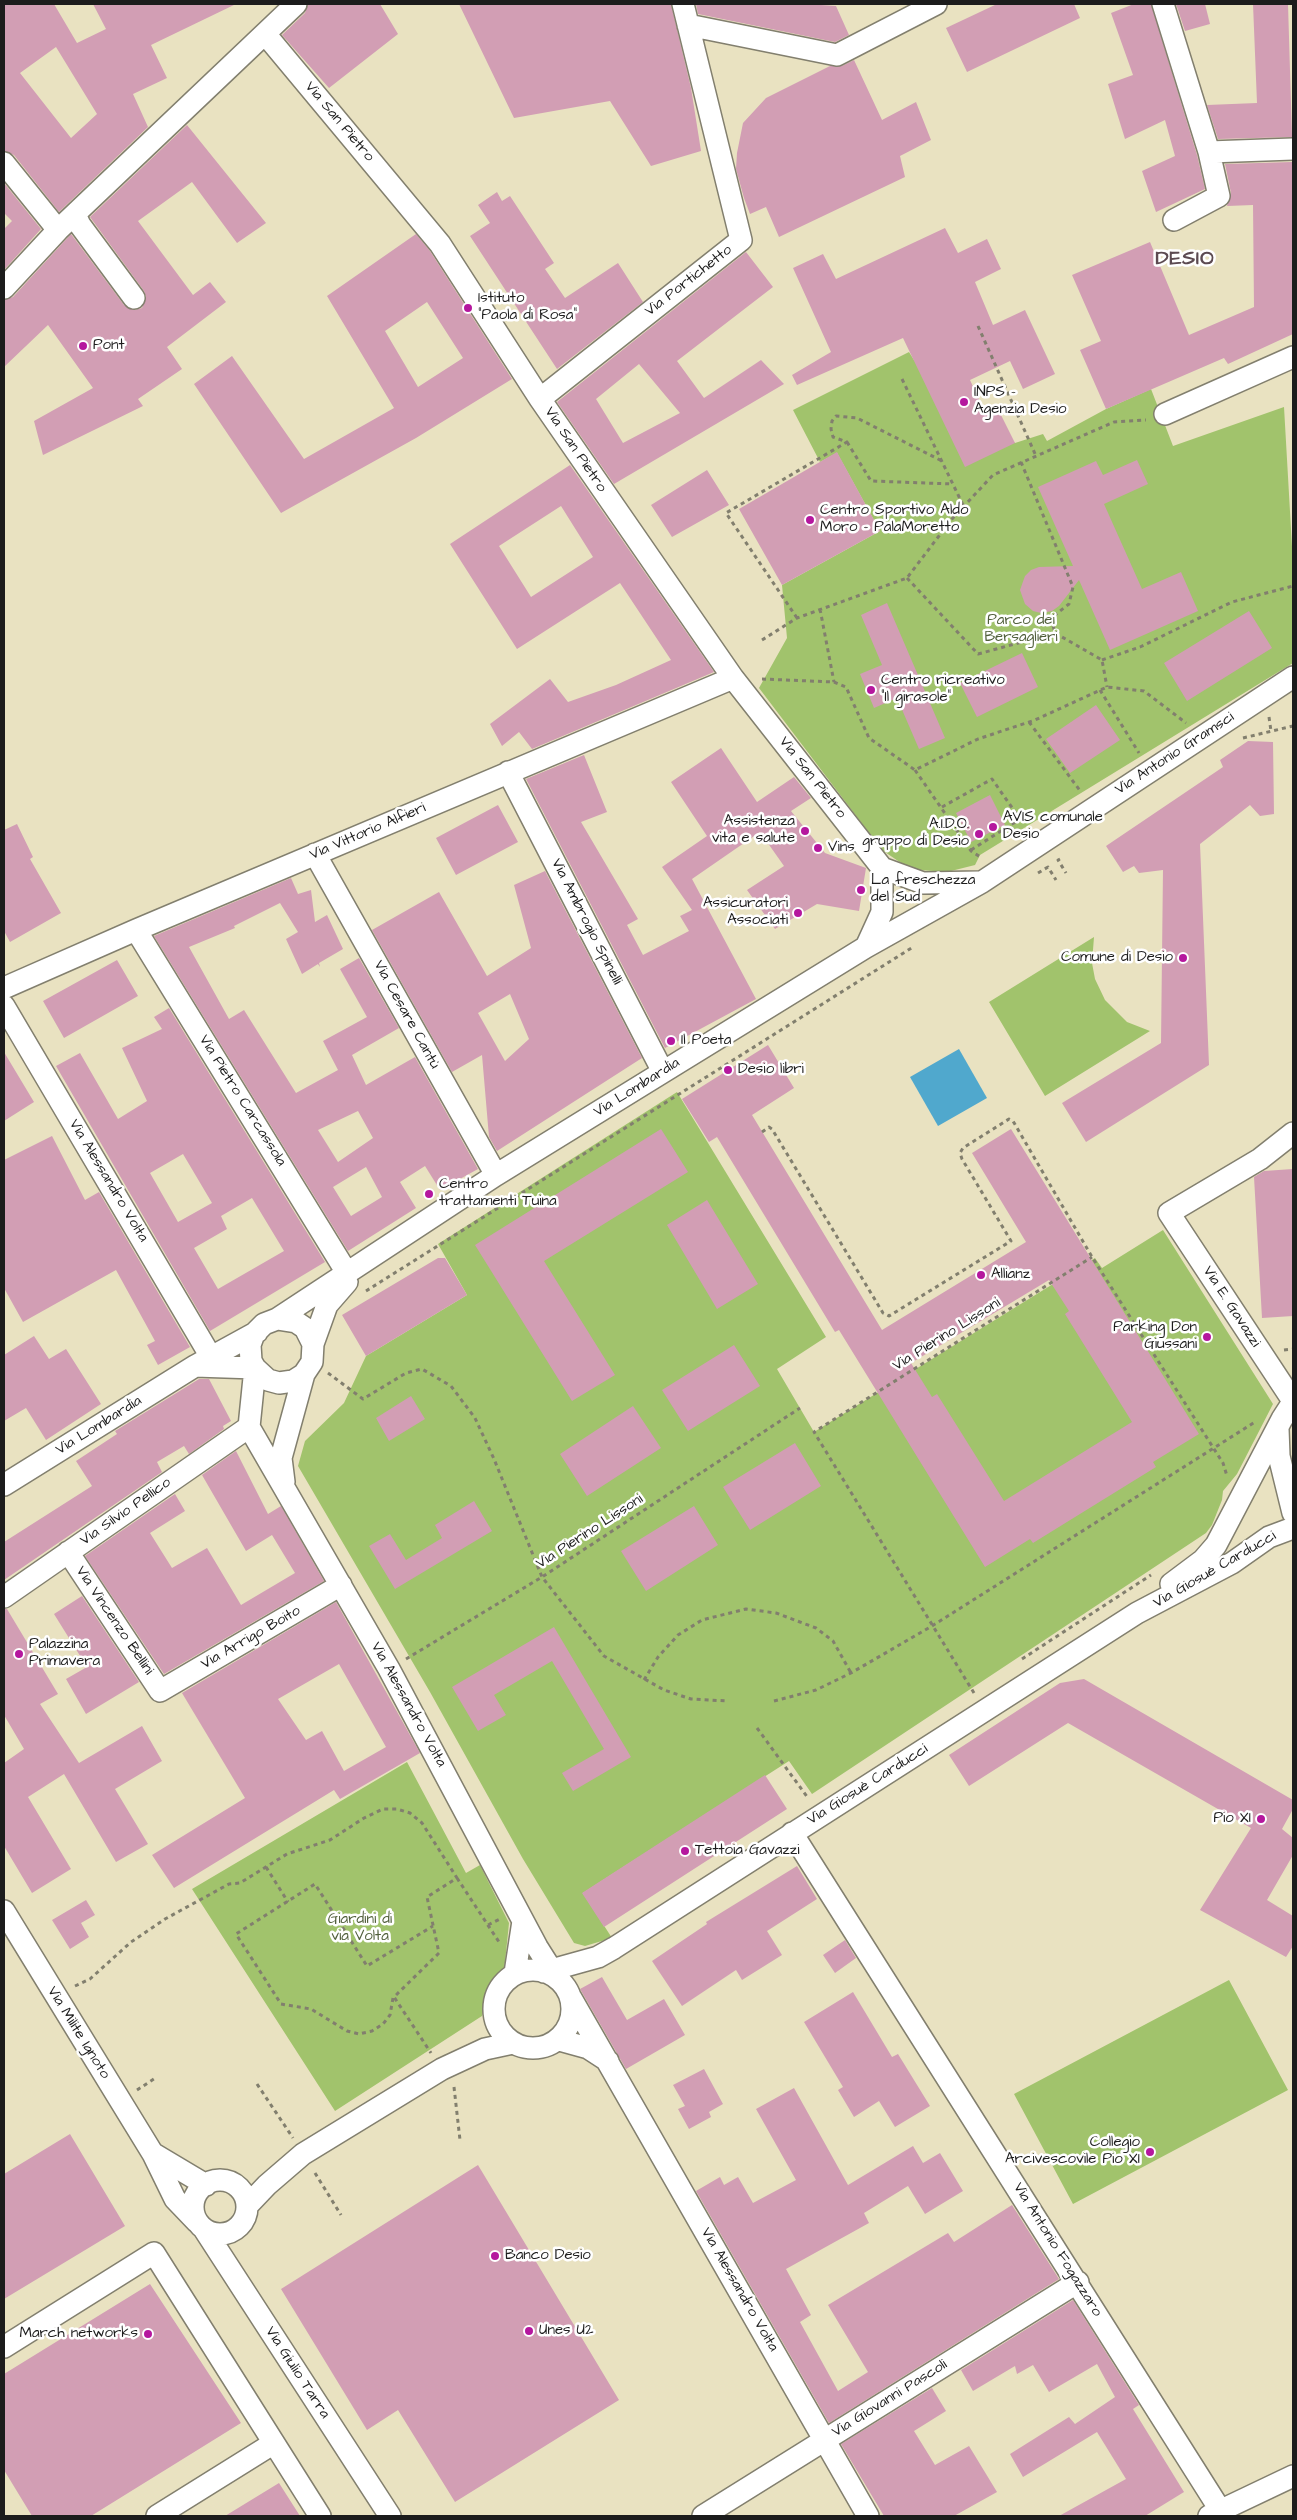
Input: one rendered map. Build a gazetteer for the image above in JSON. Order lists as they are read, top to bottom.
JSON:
{
  "streets": {
    "street": [
      "Via San Pietro",
      "Via Portichetto",
      "Via Antonio Gramsci",
      "Via Vittorio Alfieri",
      "Via Ambrogio Spinelli",
      "Via Cesare Cantù",
      "Via Lombardia",
      "Via Pietro Carcassola",
      "Via Alessandro Volta",
      "Via E. Gavazzi",
      "Via Silvio Pellico",
      "Via Giosuè Carducci",
      "Via Vincenzo Bellini",
      "Via Arrigo Boito",
      "Via Milite Ignoto",
      "Via Antonio Fogazzaro",
      "Via Giulio Tarra",
      "Via Giovanni Pascoli"
    ],
    "path": ["Via Pierino Lissoni"]
  },
  "crossings": [
    ["Via San Pietro", "Via Portichetto"],
    ["Via San Pietro", "Via Vittorio Alfieri"],
    ["Via Antonio Gramsci", "Via Lombardia"],
    ["Via Vittorio Alfieri", "Via Ambrogio Spinelli"],
    ["Via Vittorio Alfieri", "Via Cesare Cantù"],
    ["Via Vittorio Alfieri", "Via Pietro Carcassola"],
    ["Via Ambrogio Spinelli", "Via Lombardia"],
    ["Via Cesare Cantù", "Via Lombardia"],
    ["Via Lombardia", "Via Pietro Carcassola"],
    ["Via Lombardia", "Via Alessandro Volta"],
    ["Via Alessandro Volta", "Via Pierino Lissoni"],
    ["Via Alessandro Volta", "Via Silvio Pellico"],
    ["Via Alessandro Volta", "Via Giosuè Carducci"],
    ["Via Alessandro Volta", "Via Arrigo Boito"],
    ["Via Alessandro Volta", "Via Giovanni Pascoli"],
    ["Via E. Gavazzi", "Via Giosuè Carducci"],
    ["Via Silvio Pellico", "Via Vincenzo Bellini"],
    ["Via Giosuè Carducci", "Via Antonio Fogazzaro"],
    ["Via Vincenzo Bellini", "Via Arrigo Boito"],
    ["Via Milite Ignoto", "Via Giulio Tarra"],
    ["Via Antonio Fogazzaro", "Via Giovanni Pascoli"]
  ],
  "districts": ["DESIO"],
  "parks": ["Parco dei Bersaglieri", "Giardini di via Volta"],
  "places": [
    "Istituto \"Paola di Rosa\"",
    "Pont",
    "INPS - Agenzia Desio",
    "Centro Sportivo Aldo Moro - PalaMoretto",
    "Centro ricreativo \"Il girasole\"",
    "AVIS comunale Desio",
    "Assistenza vita e salute",
    "A.I.D.O. gruppo di Desio",
    "Vins",
    "La freschezza del Sud",
    "Assicuratori Associati",
    "Comune di Desio",
    "Il Poeta",
    "Desio libri",
    "Centro trattamenti Tuina",
    "Allianz",
    "Parking Don Giussani",
    "Palazzina Primavera",
    "Pio XI",
    "Tettoia Gavazzi",
    "Collegio Arcivescovile Pio XI",
    "Banco Desio",
    "Unes U2",
    "March networks"
  ]
}
